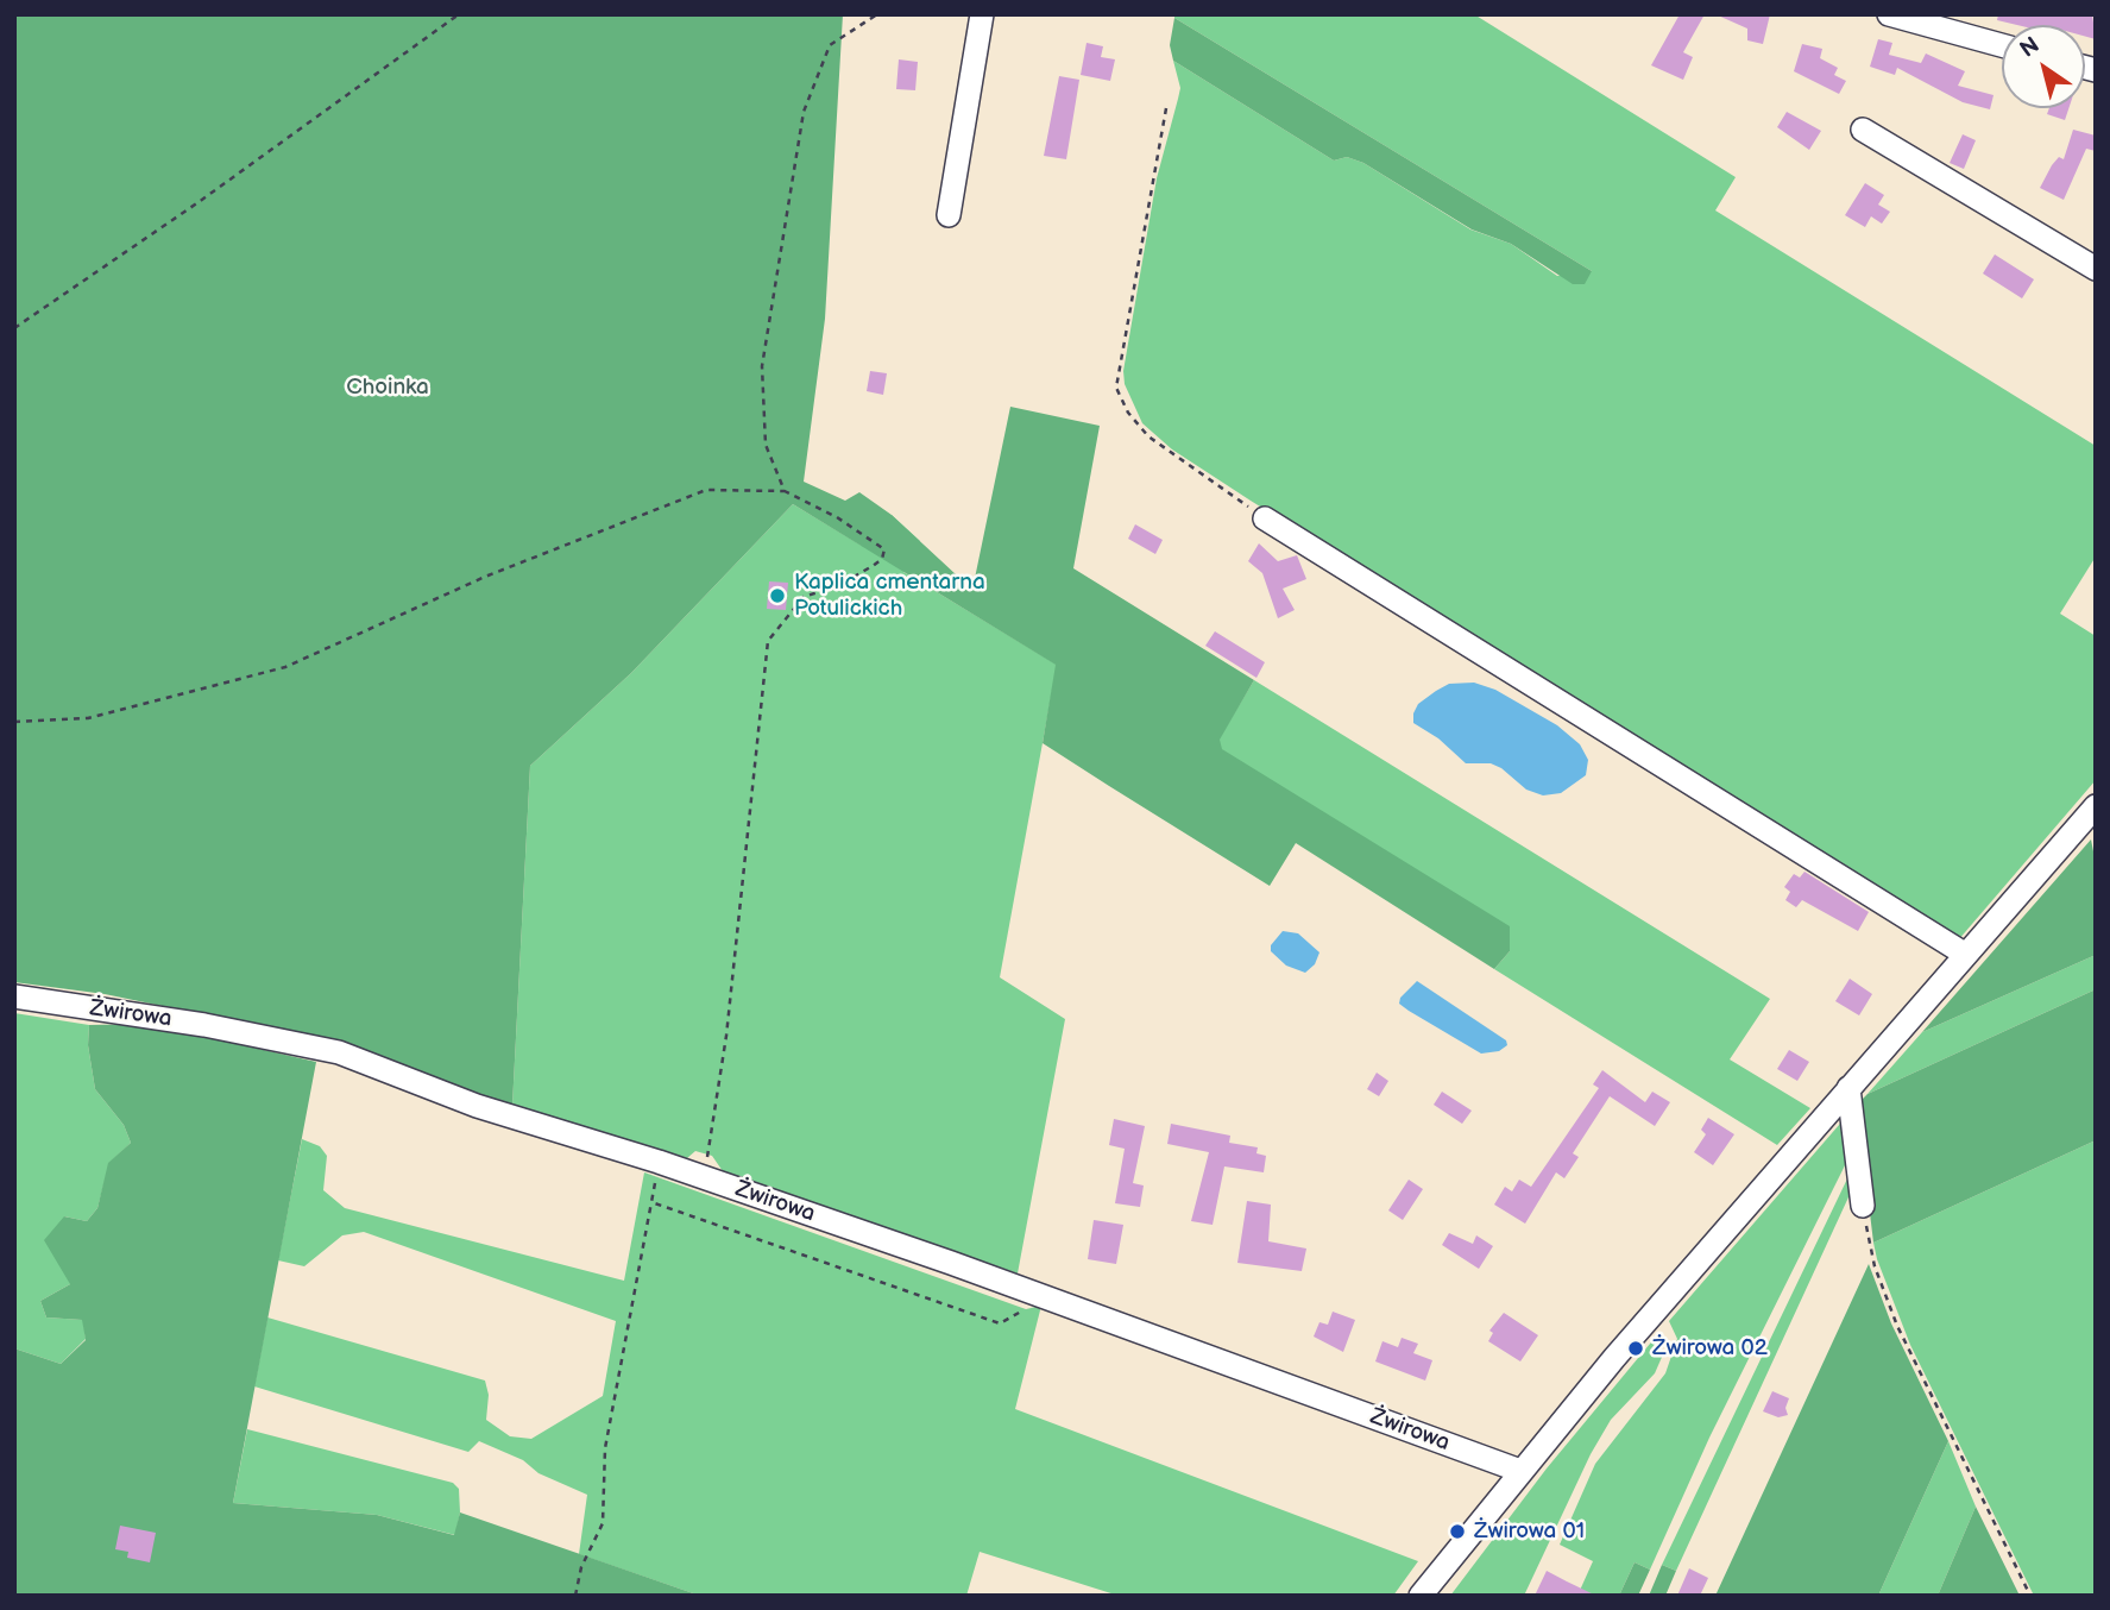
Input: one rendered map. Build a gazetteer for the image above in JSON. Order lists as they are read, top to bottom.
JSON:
{
  "streets": {
    "street": ["Żwirowa"]
  },
  "parks": ["Choinka"],
  "places": ["Kaplica cmentarna Potulickich", "Żwirowa 02", "Żwirowa 01"],
  "north": "top left"
}
